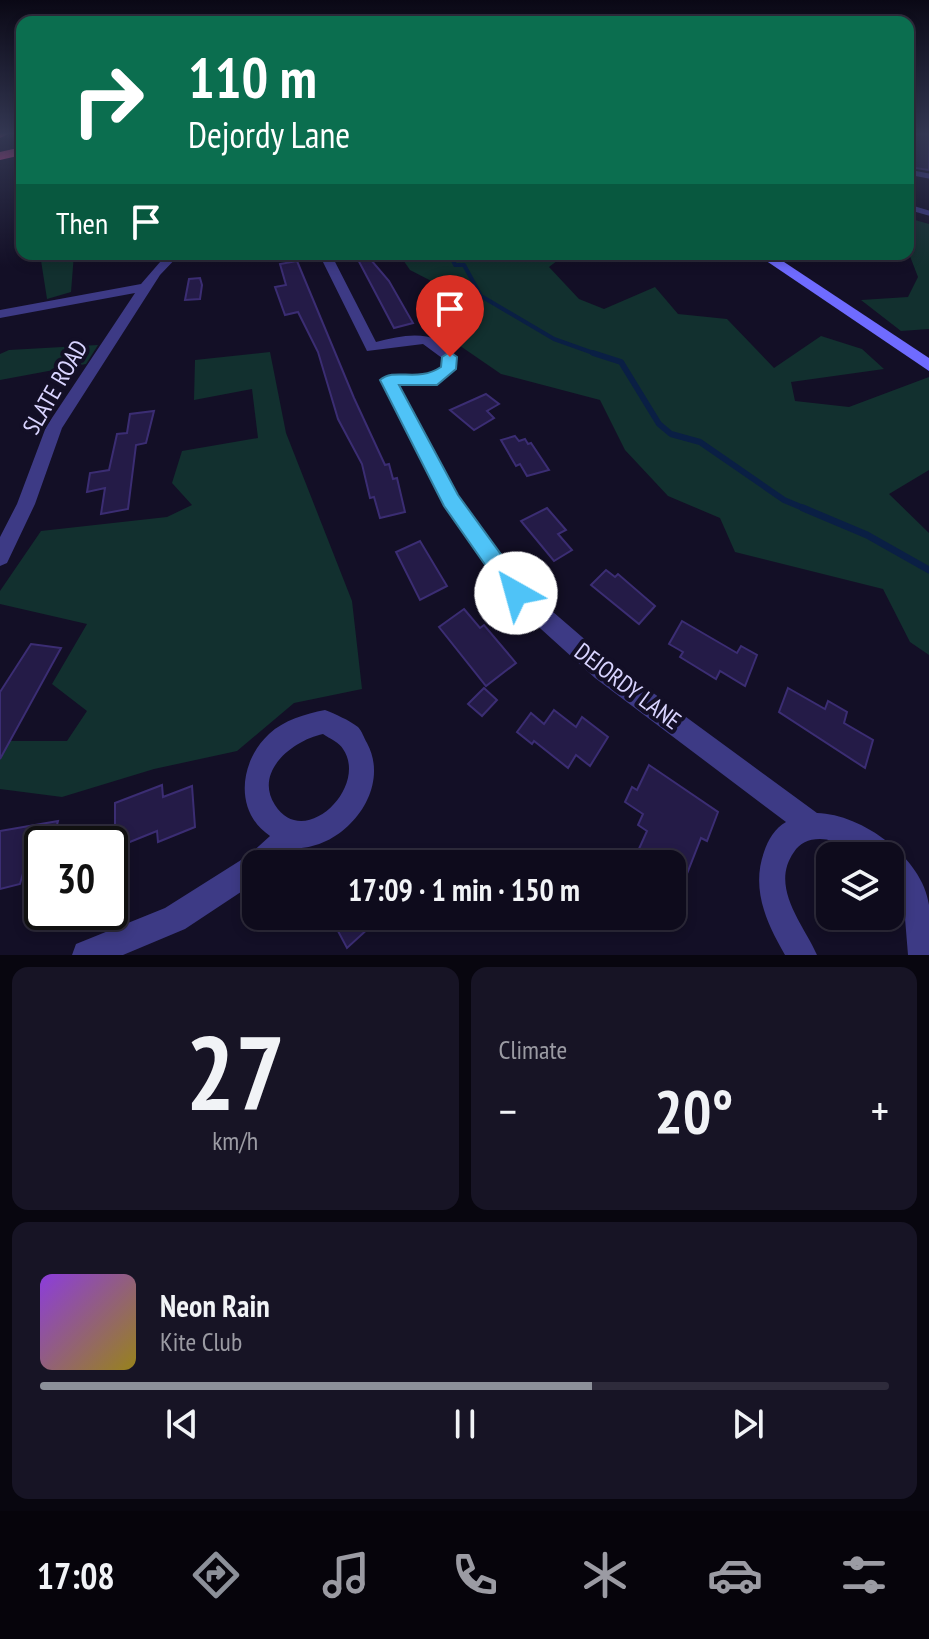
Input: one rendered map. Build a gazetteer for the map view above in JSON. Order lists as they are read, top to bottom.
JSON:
{
  "streets": {
    "street": ["SLATE ROAD", "DEJORDY LANE"]
  },
  "page": {
    "turn": ["110 m", "Dejordy Lane"],
    "then": "Then",
    "limit": "30",
    "trip": "17:09 · 1 min · 150 m",
    "tile": [
      ["27", "km/h"],
      "Climate"
    ],
    "heat": ["−", "20°", "+"],
    "song": ["Neon Rain", "Kite Club"],
    "tabs": "17:08"
  }
}
